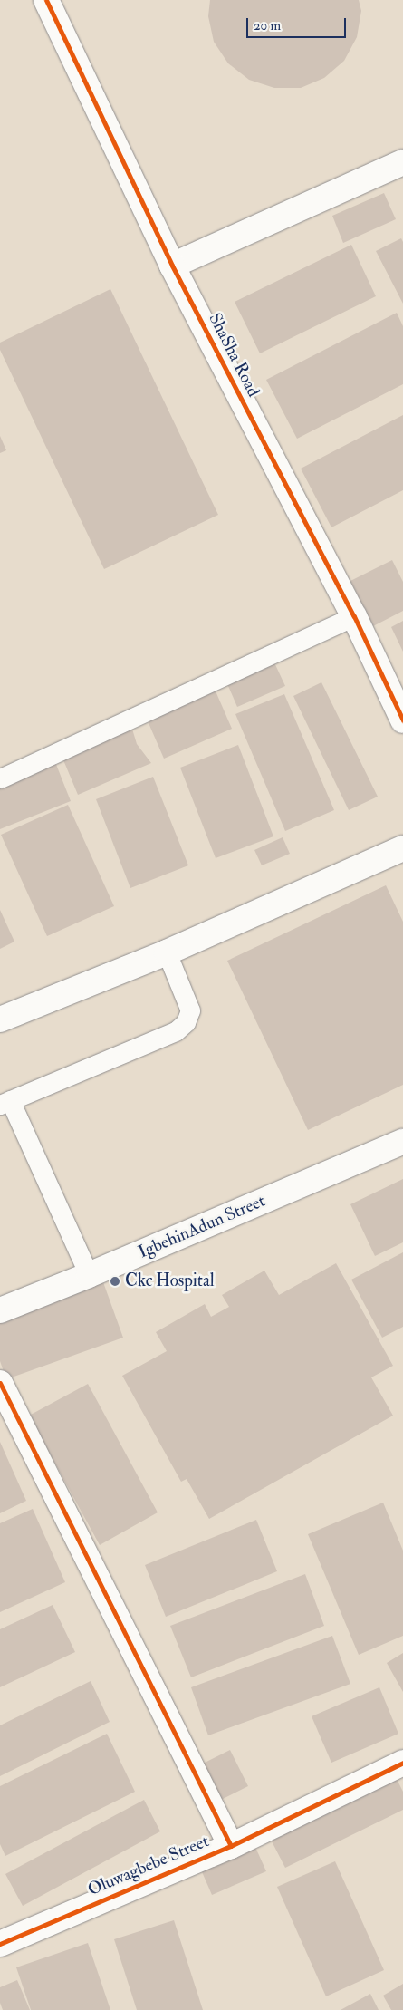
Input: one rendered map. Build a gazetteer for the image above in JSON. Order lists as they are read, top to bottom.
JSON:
{
  "streets": {
    "street": ["ShaSha Road", "IgbehinAdun Street", "Oluwagbebe Street"]
  },
  "places": ["Ckc Hospital"],
  "scale_bar": "20 m"
}
